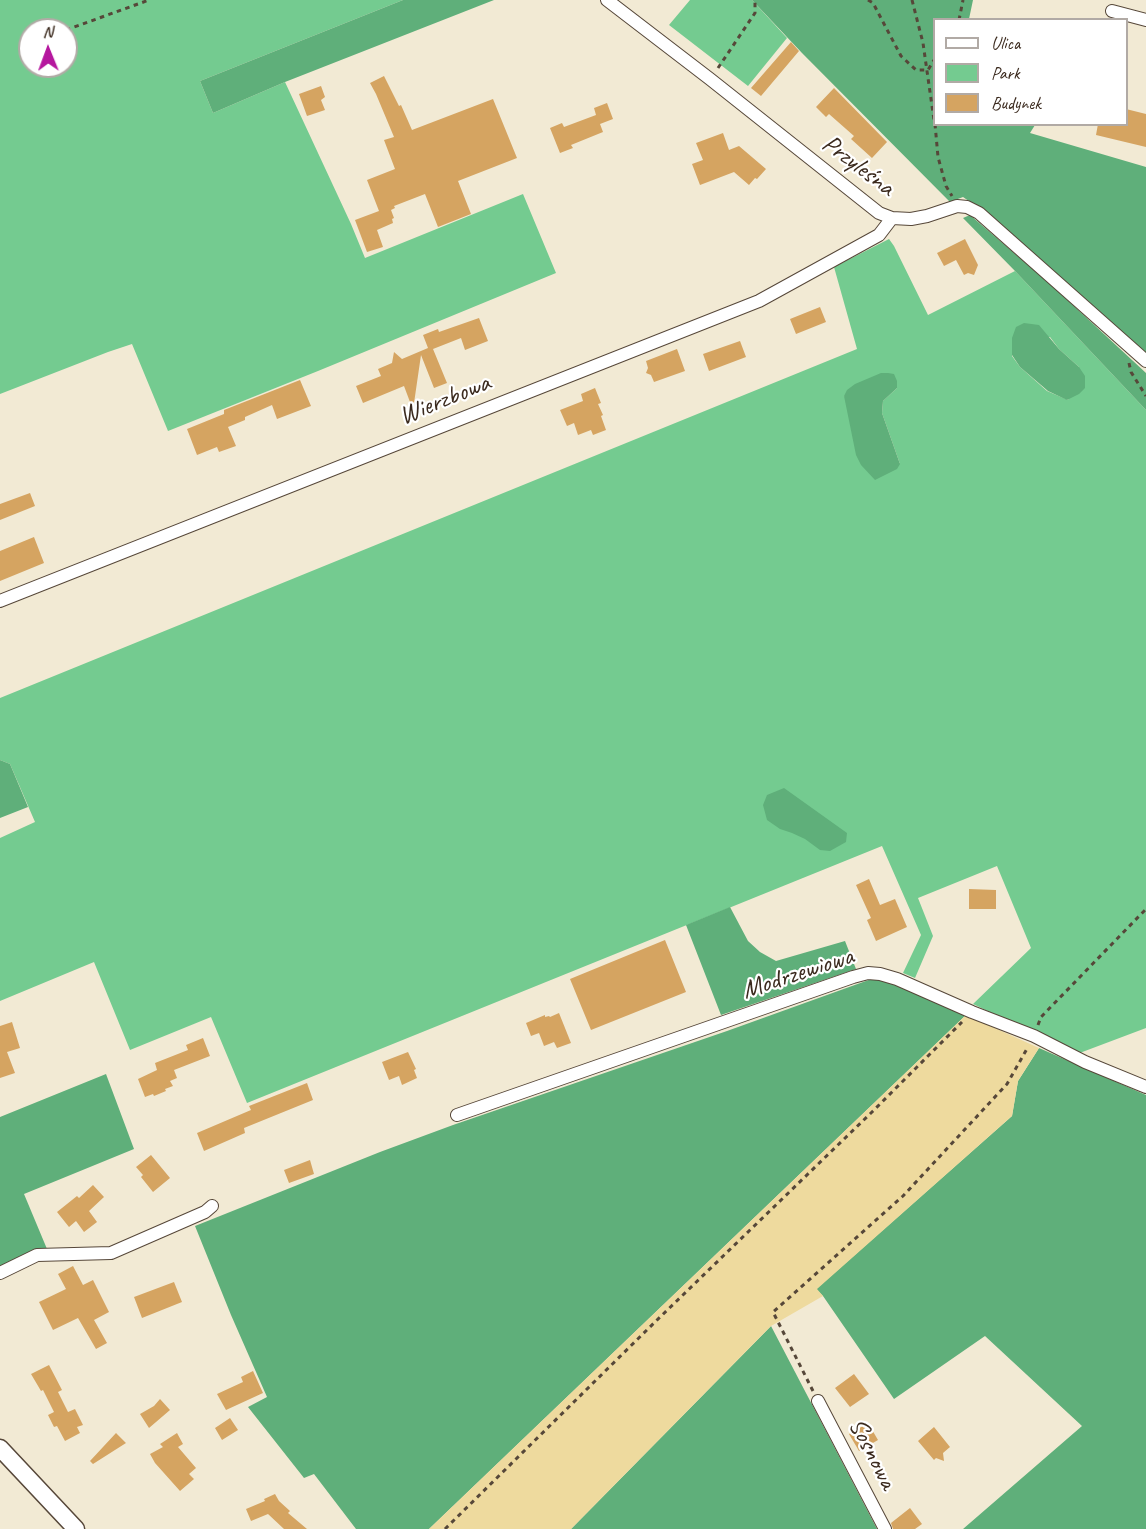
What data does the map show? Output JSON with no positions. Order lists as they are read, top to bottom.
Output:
{
  "streets": {
    "street": [
      "Przyleśna",
      "Wierzbowa",
      "Modrzewiowa",
      "Sosnowa"
    ]
  },
  "crossings": [
    ["Przyleśna", "Wierzbowa"]
  ],
  "legend": ["Ulica", "Park", "Budynek"],
  "north": "top"
}
